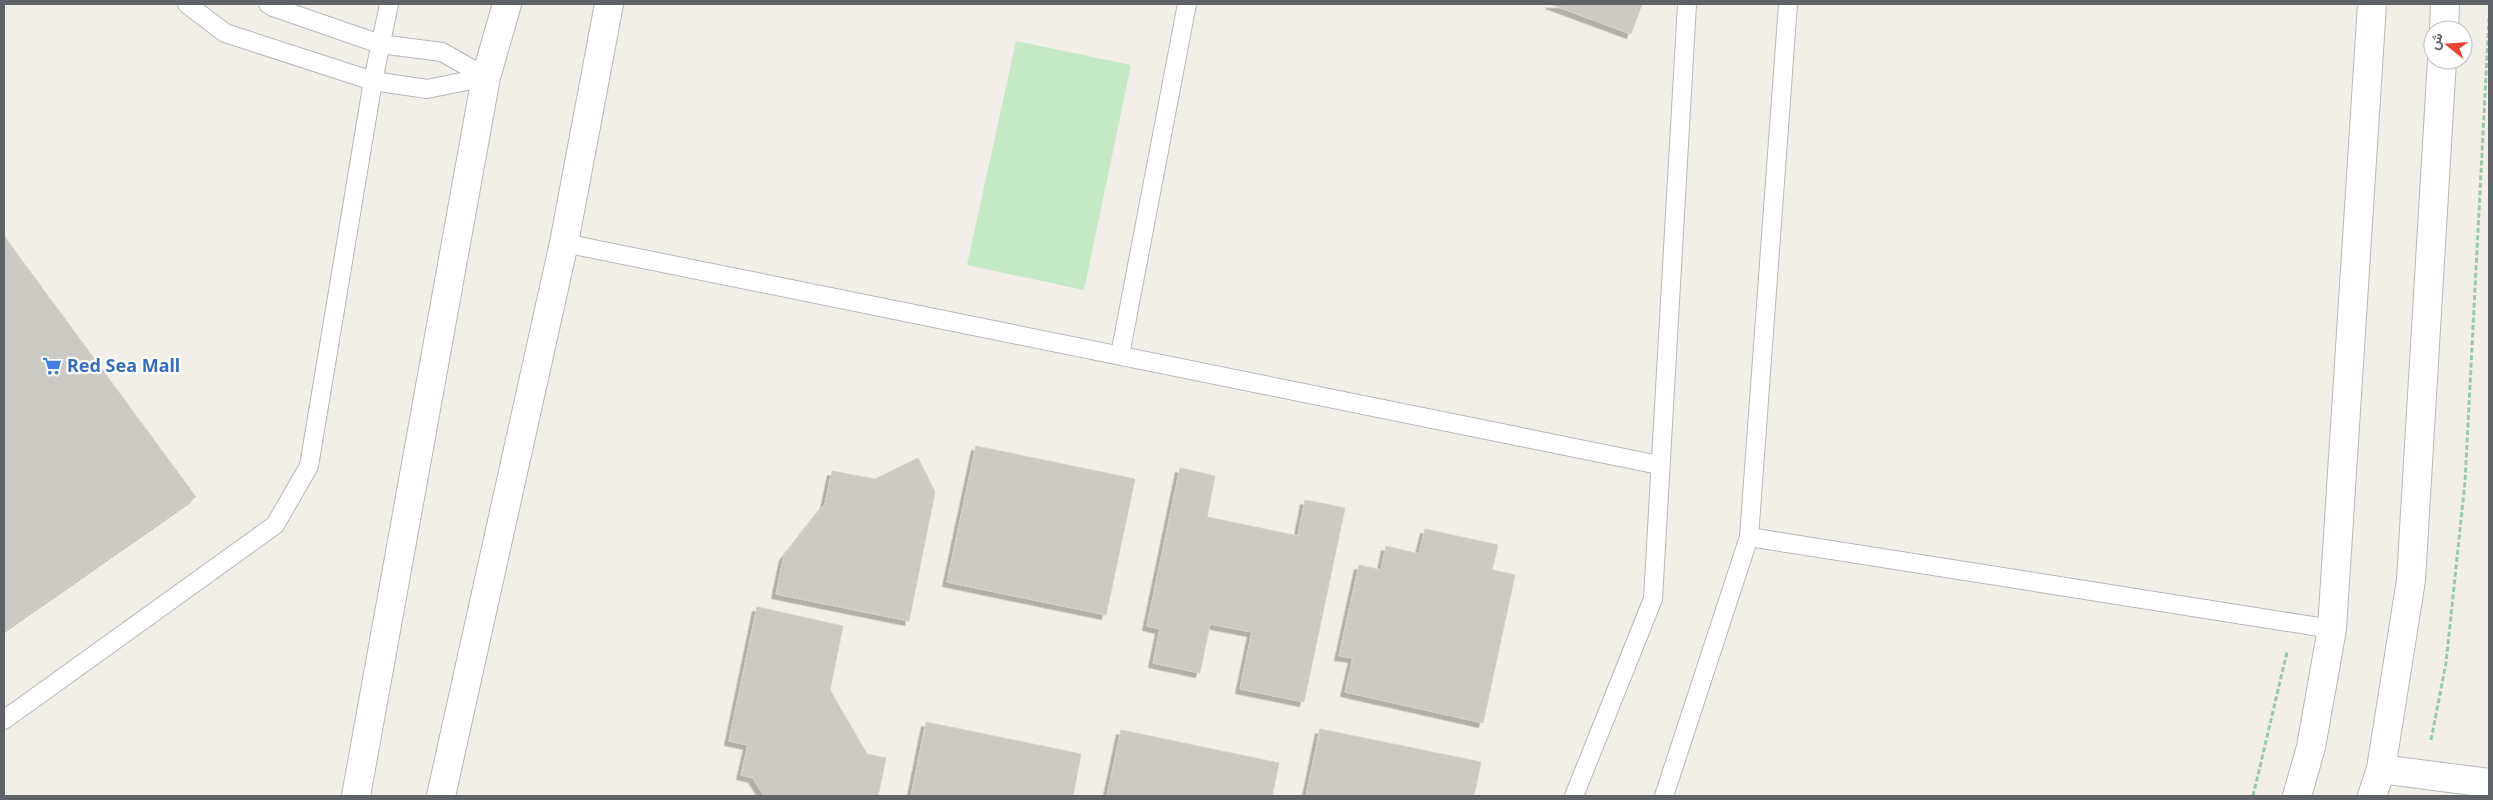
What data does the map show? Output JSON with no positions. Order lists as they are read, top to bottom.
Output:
{
  "places": {
    "supermarket": ["Red Sea Mall"]
  },
  "north": "left"
}
